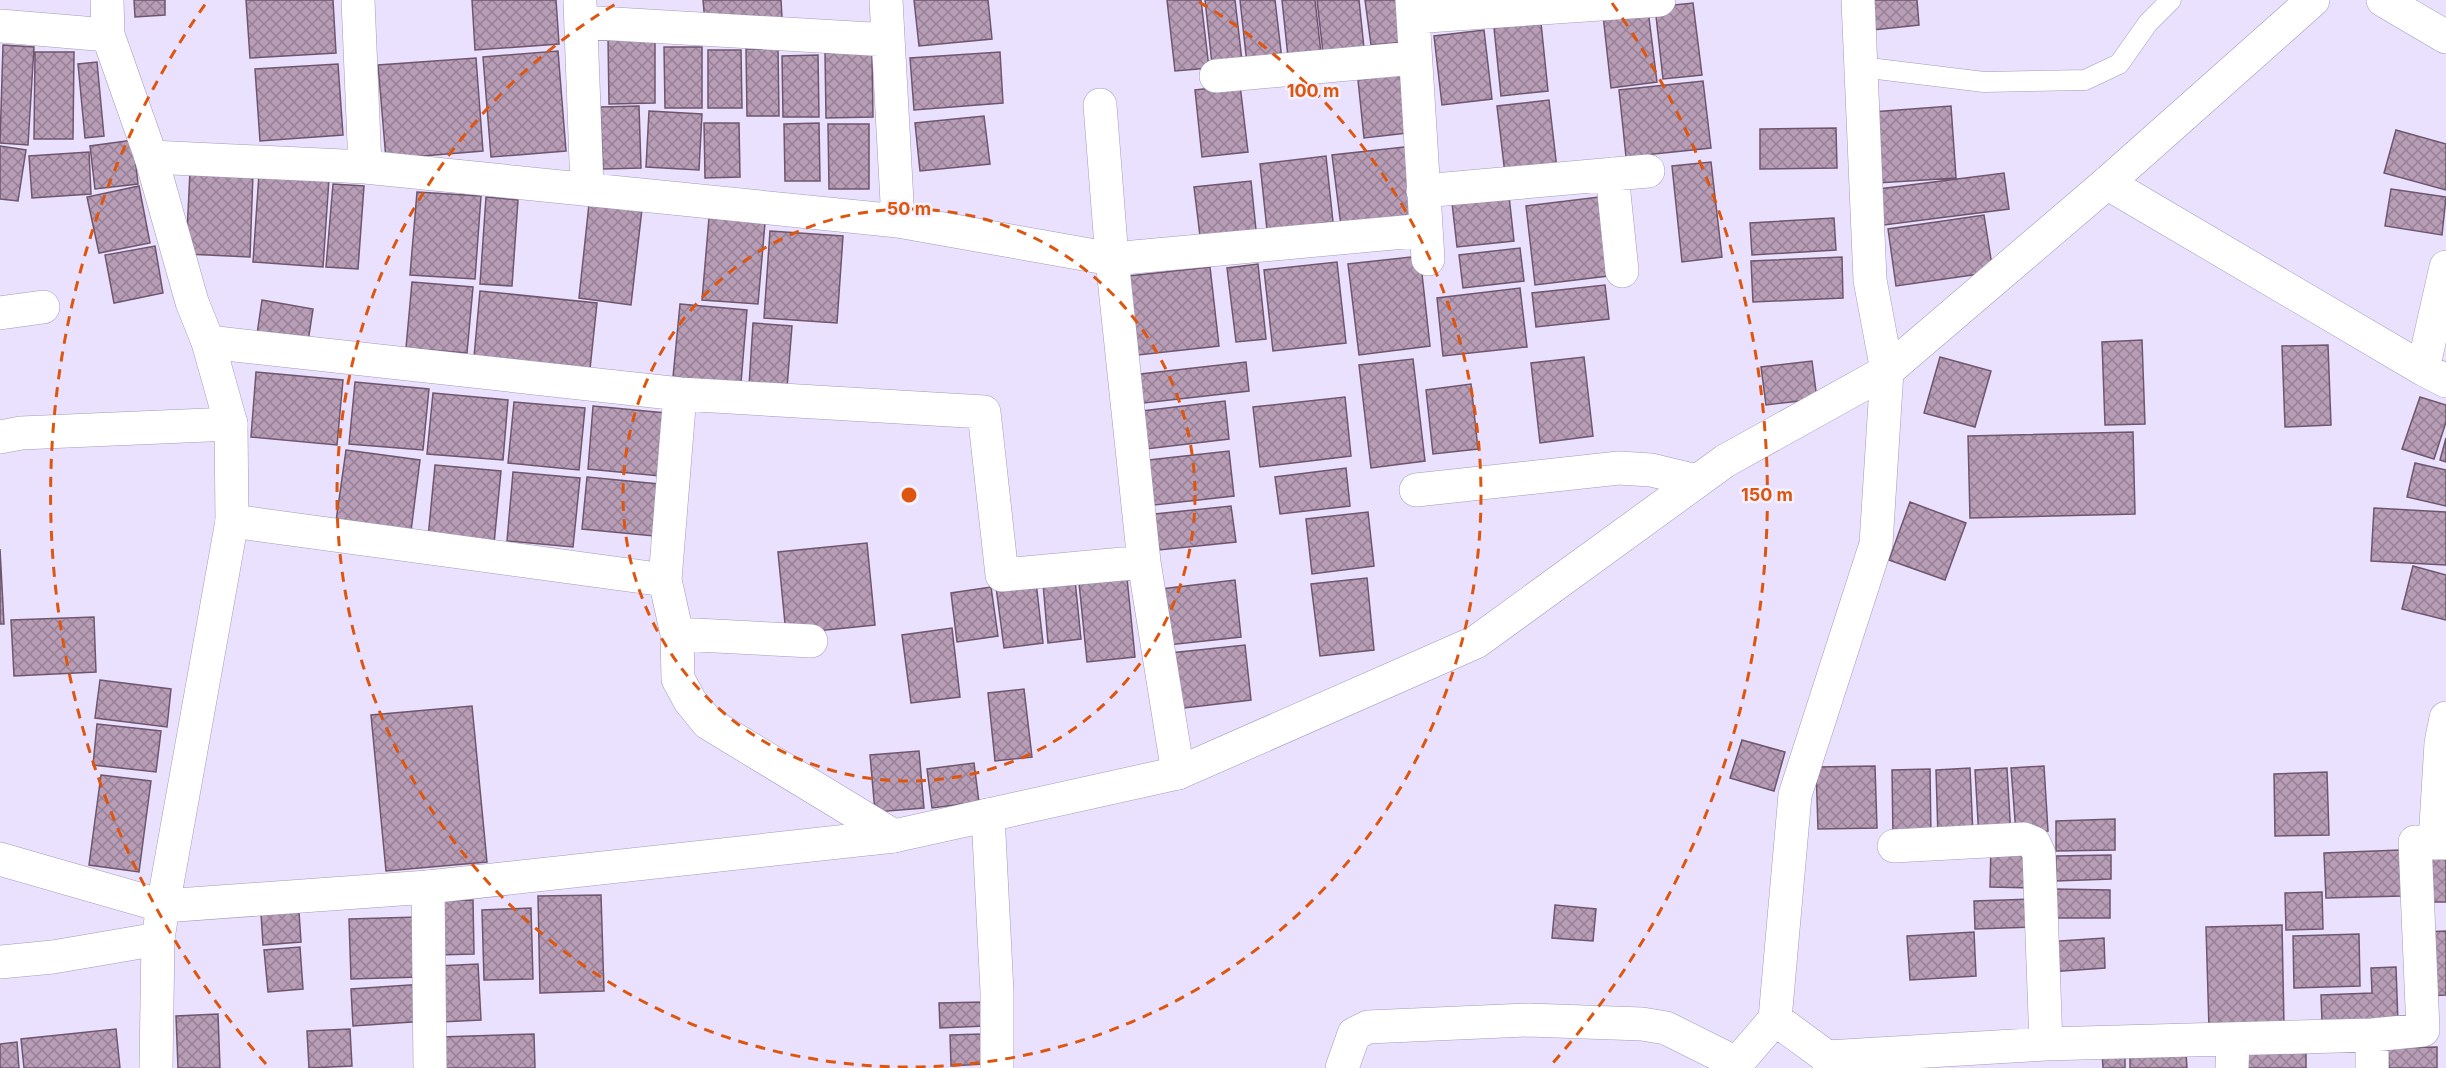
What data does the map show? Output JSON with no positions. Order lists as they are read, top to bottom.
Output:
{
  "rings": ["100 m", "50 m", "150 m"]
}
